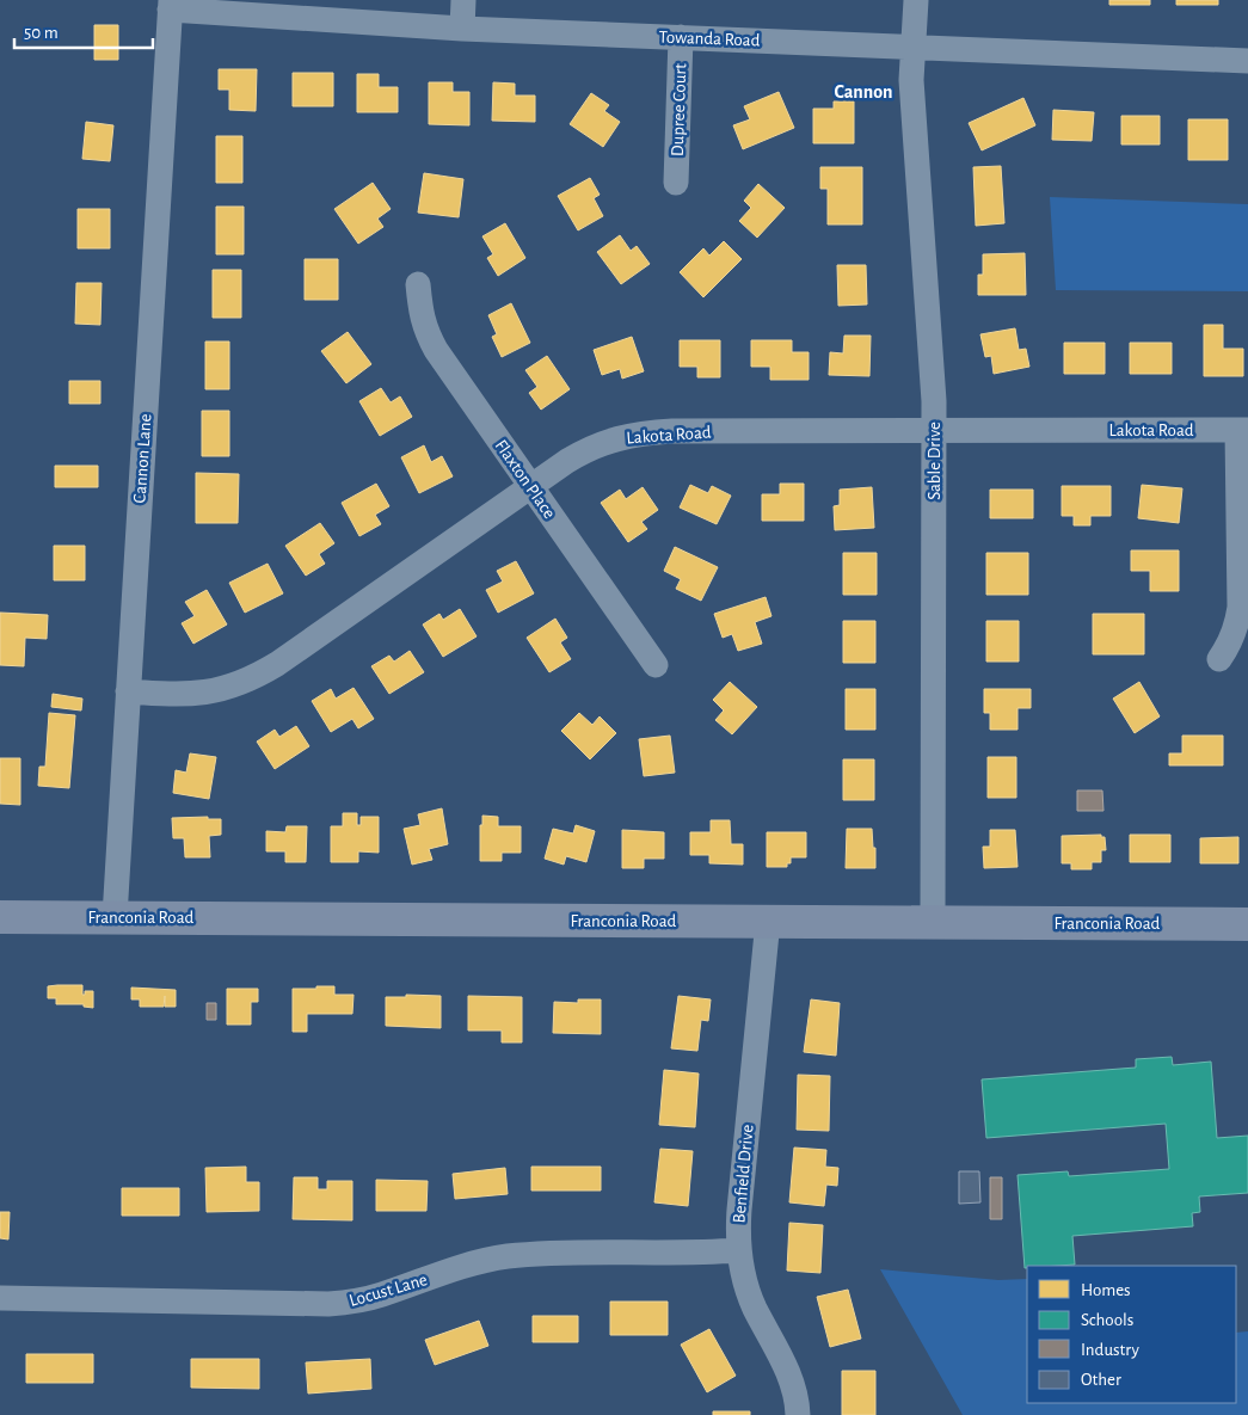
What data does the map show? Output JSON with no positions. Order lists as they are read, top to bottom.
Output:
{
  "streets": {
    "main road": ["Franconia Road"],
    "street": [
      "Towanda Road",
      "Dupree Court",
      "Lakota Road",
      "Cannon Lane",
      "Sable Drive",
      "Flaxton Place",
      "Benfield Drive",
      "Locust Lane"
    ]
  },
  "crossings": [
    ["Towanda Road", "Dupree Court"],
    ["Towanda Road", "Cannon Lane"],
    ["Towanda Road", "Sable Drive"],
    ["Lakota Road", "Cannon Lane"],
    ["Lakota Road", "Sable Drive"],
    ["Lakota Road", "Flaxton Place"],
    ["Cannon Lane", "Franconia Road"],
    ["Sable Drive", "Franconia Road"],
    ["Franconia Road", "Benfield Drive"],
    ["Benfield Drive", "Locust Lane"]
  ],
  "districts": ["Cannon"],
  "legend": [
    "Homes",
    "Schools",
    "Industry",
    "Other"
  ],
  "scale_bar": "50 m"
}
